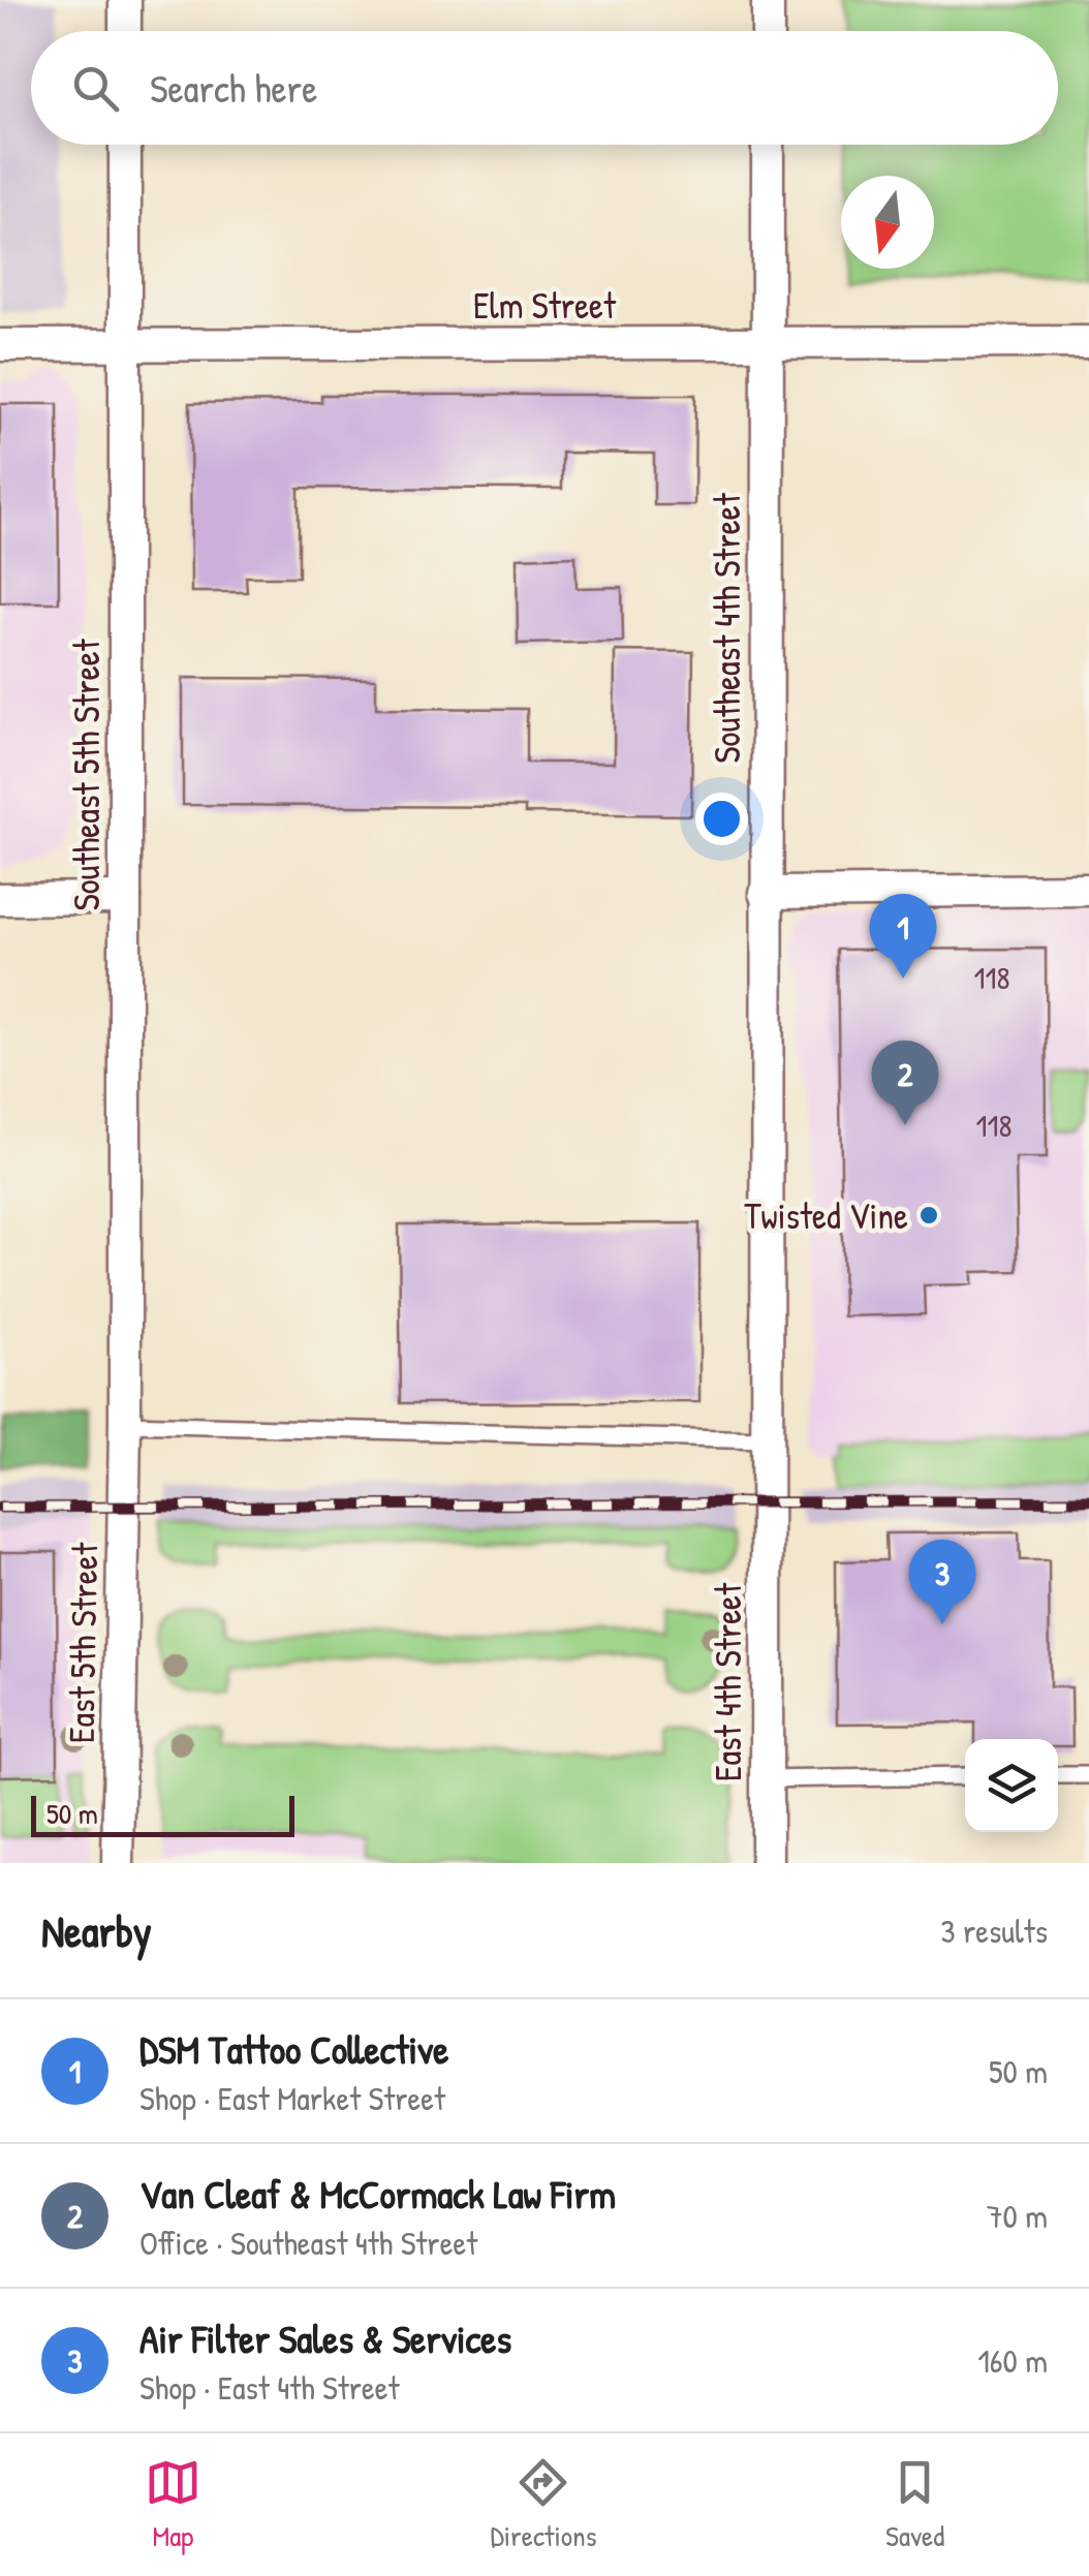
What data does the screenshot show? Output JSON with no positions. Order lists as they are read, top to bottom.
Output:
{
  "streets": {
    "street": [
      "Elm Street",
      "Southeast 4th Street",
      "Southeast 5th Street",
      "East 5th Street",
      "East 4th Street"
    ]
  },
  "crossings": [
    ["Elm Street", "Southeast 4th Street"],
    ["Elm Street", "Southeast 5th Street"],
    ["Southeast 4th Street", "East 4th Street"],
    ["Southeast 5th Street", "East 5th Street"]
  ],
  "places": ["Twisted Vine"],
  "house_numbers": ["118", "118"],
  "scale_bar": "50 m",
  "north": "bottom",
  "page": {
    "search": "Search here",
    "pins": ["1", "2", "3"],
    "scale": "50 m",
    "heading": ["Nearby", "3 results"],
    "list": [
      {
        "mark": "1",
        "name": "DSM Tattoo Collective",
        "note": "Shop · East Market Street",
        "value": "50 m"
      },
      {
        "mark": "2",
        "name": "Van Cleaf & McCormack Law Firm",
        "note": "Office · Southeast 4th Street",
        "value": "70 m"
      },
      {
        "mark": "3",
        "name": "Air Filter Sales & Services",
        "note": "Shop · East 4th Street",
        "value": "160 m"
      }
    ],
    "nav": ["Map", "Directions", "Saved"]
  }
}
